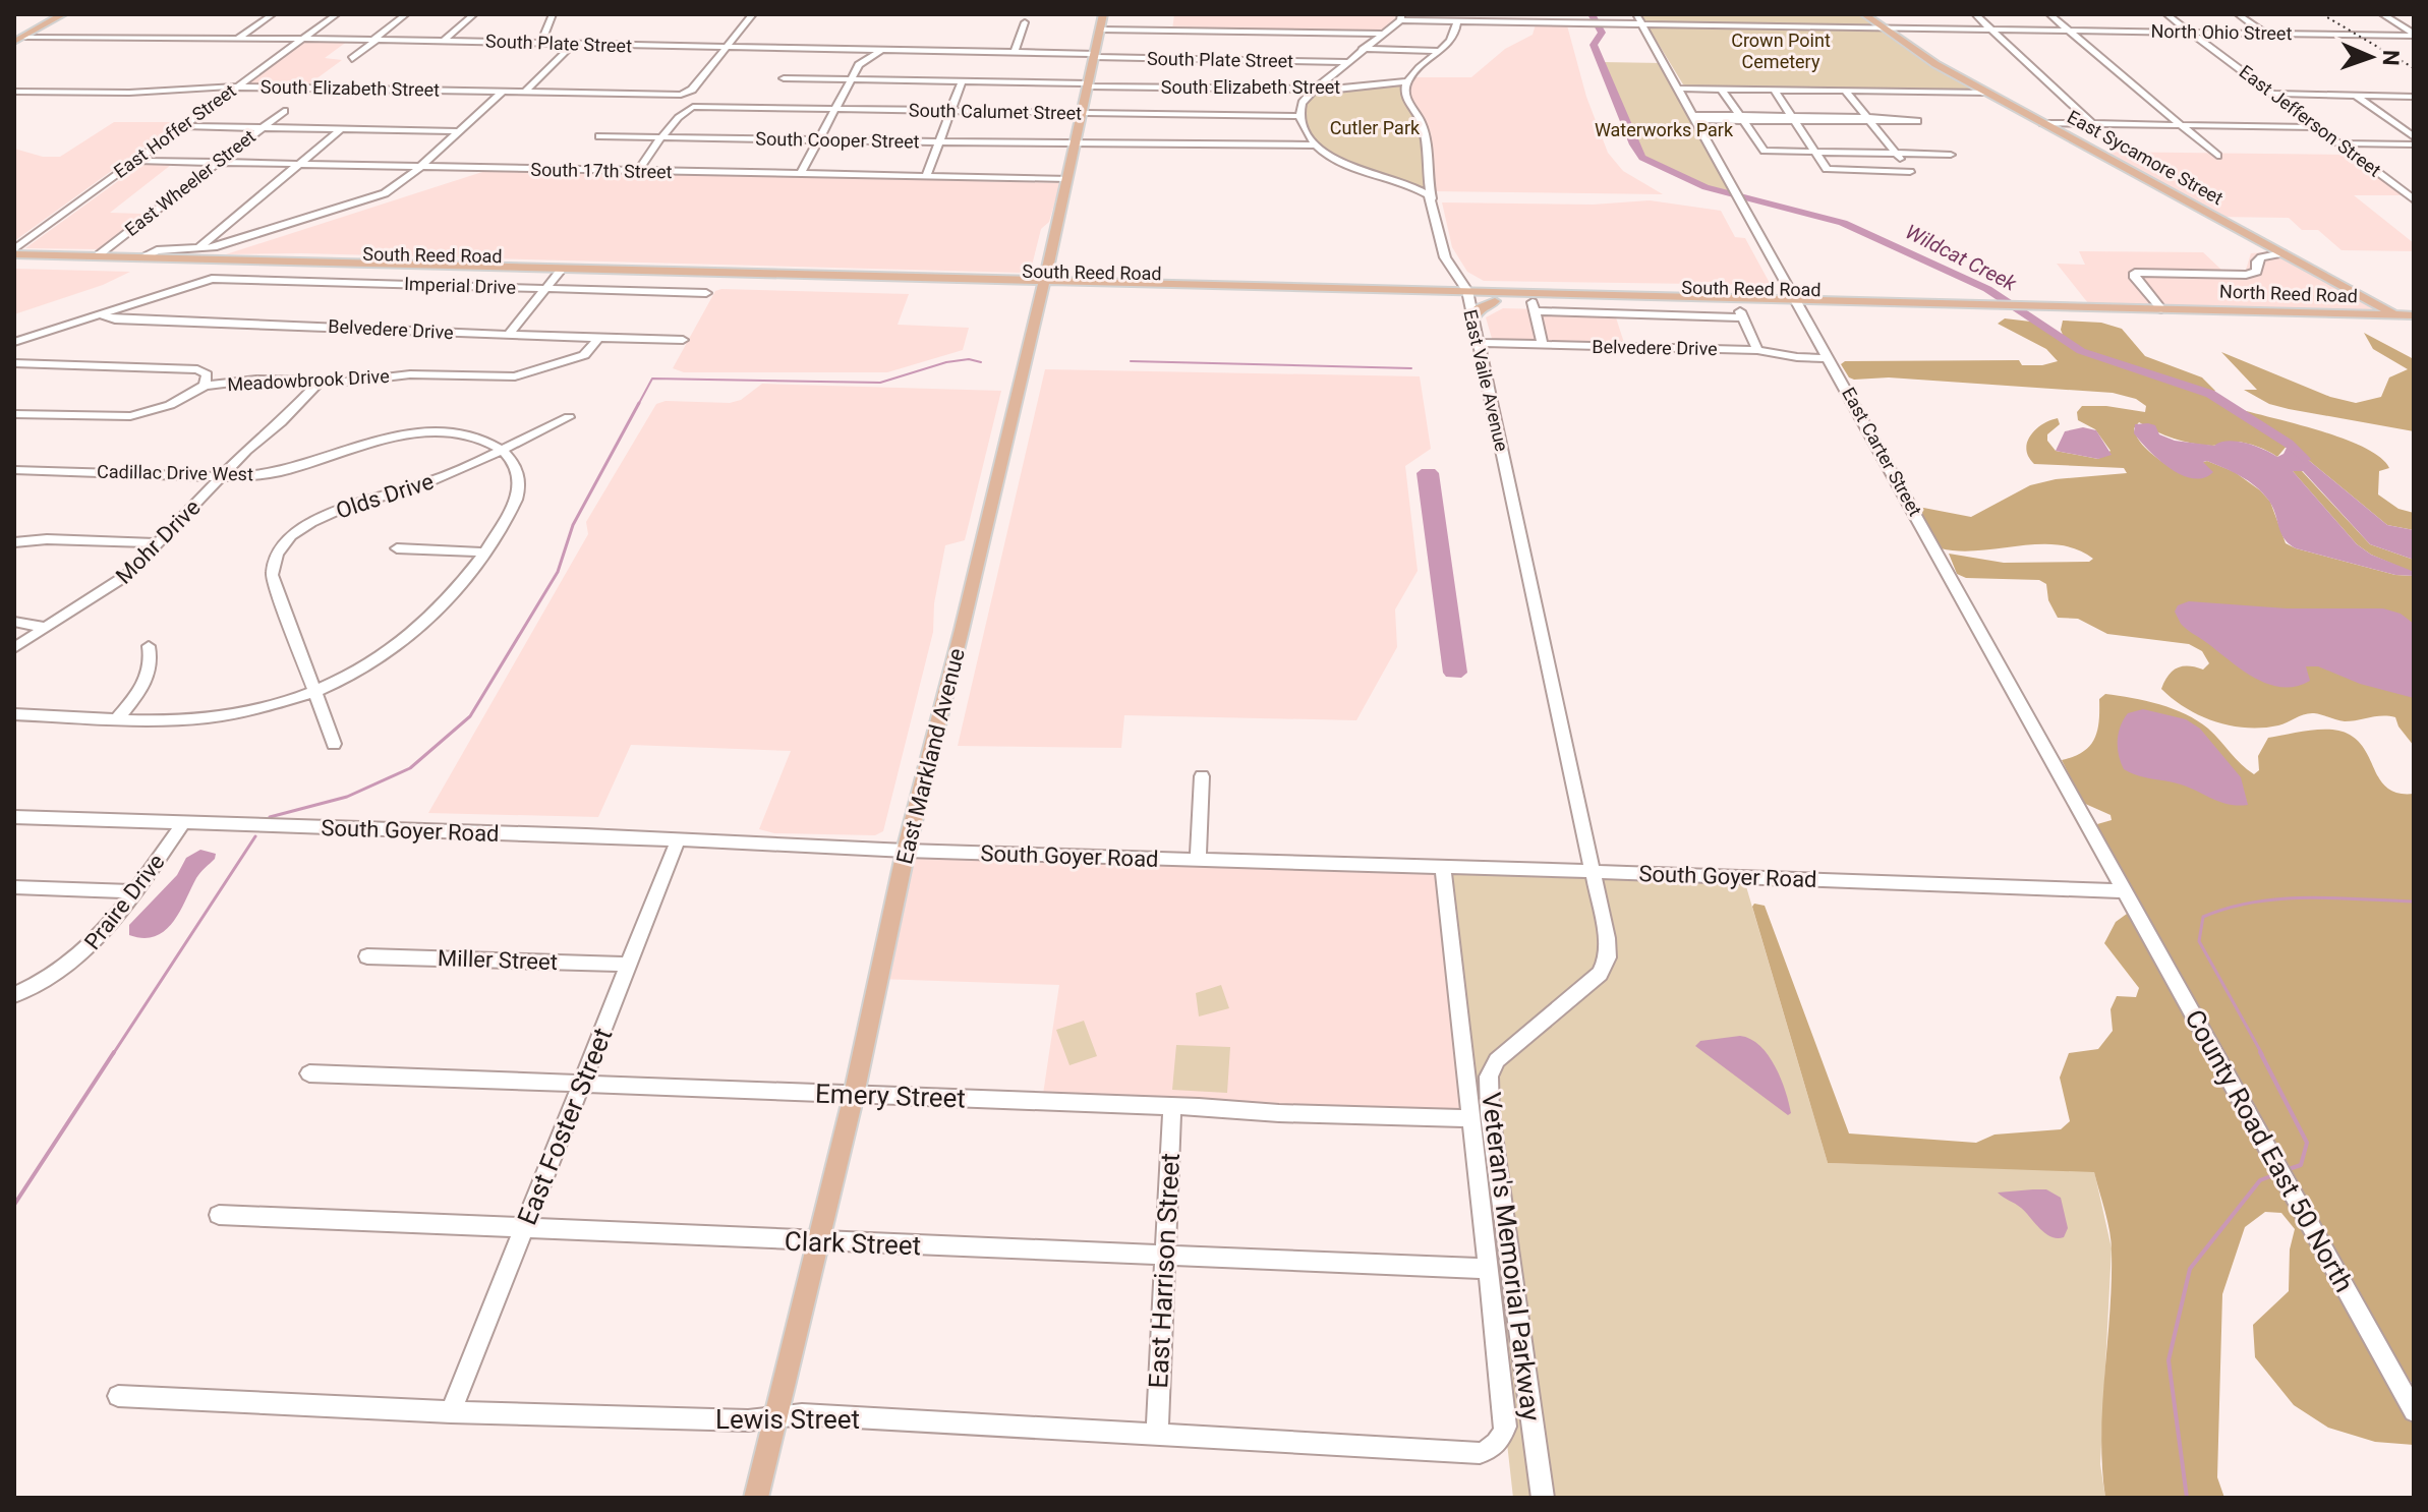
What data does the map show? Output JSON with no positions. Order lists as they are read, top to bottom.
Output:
{
  "streets": {
    "main road": [
      "East Sycamore Street",
      "South Reed Road",
      "North Reed Road",
      "East Markland Avenue"
    ],
    "street": [
      "North Ohio Street",
      "South Plate Street",
      "South Elizabeth Street",
      "South Calumet Street",
      "East Jefferson Street",
      "East Hoffer Street",
      "South Cooper Street",
      "South 17th Street",
      "East Wheeler Street",
      "Imperial Drive",
      "Belvedere Drive",
      "Meadowbrook Drive",
      "East Vaile Avenue",
      "East Carter Street",
      "Cadillac Drive West",
      "Olds Drive",
      "Mohr Drive",
      "South Goyer Road",
      "Praire Drive",
      "Miller Street",
      "Emery Street",
      "East Foster Street",
      "County Road East 50 North",
      "Clark Street",
      "Veteran's Memorial Parkway",
      "East Harrison Street",
      "Lewis Street"
    ]
  },
  "crossings": [
    ["North Ohio Street", "East Jefferson Street"],
    ["North Ohio Street", "East Sycamore Street"],
    ["North Ohio Street", "East Carter Street"],
    ["South Plate Street", "South Elizabeth Street"],
    ["South Plate Street", "East Hoffer Street"],
    ["South Plate Street", "East Markland Avenue"],
    ["South Elizabeth Street", "East Hoffer Street"],
    ["South Elizabeth Street", "East Vaile Avenue"],
    ["South Elizabeth Street", "East Markland Avenue"],
    ["South Calumet Street", "South Cooper Street"],
    ["South Calumet Street", "East Markland Avenue"],
    ["East Hoffer Street", "South 17th Street"],
    ["East Hoffer Street", "South Reed Road"],
    ["South Cooper Street", "East Markland Avenue"],
    ["East Sycamore Street", "North Reed Road"],
    ["South 17th Street", "East Wheeler Street"],
    ["South 17th Street", "East Markland Avenue"],
    ["East Wheeler Street", "South Reed Road"],
    ["South Reed Road", "North Reed Road"],
    ["South Reed Road", "East Vaile Avenue"],
    ["South Reed Road", "East Carter Street"],
    ["South Reed Road", "East Markland Avenue"],
    ["Imperial Drive", "Belvedere Drive"],
    ["Belvedere Drive", "Meadowbrook Drive"],
    ["Belvedere Drive", "East Vaile Avenue"],
    ["Belvedere Drive", "East Carter Street"],
    ["Meadowbrook Drive", "Mohr Drive"],
    ["East Vaile Avenue", "South Goyer Road"],
    ["East Vaile Avenue", "Veteran's Memorial Parkway"],
    ["East Carter Street", "South Goyer Road"],
    ["East Carter Street", "County Road East 50 North"],
    ["Cadillac Drive West", "Olds Drive"],
    ["Cadillac Drive West", "Mohr Drive"],
    ["East Markland Avenue", "South Goyer Road"],
    ["East Markland Avenue", "Emery Street"],
    ["East Markland Avenue", "Clark Street"],
    ["East Markland Avenue", "Lewis Street"],
    ["South Goyer Road", "Praire Drive"],
    ["South Goyer Road", "East Foster Street"],
    ["South Goyer Road", "County Road East 50 North"],
    ["South Goyer Road", "Veteran's Memorial Parkway"],
    ["Miller Street", "East Foster Street"],
    ["Emery Street", "East Foster Street"],
    ["Emery Street", "East Harrison Street"],
    ["East Foster Street", "Clark Street"],
    ["East Foster Street", "Lewis Street"],
    ["Clark Street", "East Harrison Street"],
    ["Clark Street", "Lewis Street"],
    ["East Harrison Street", "Lewis Street"]
  ],
  "water": ["Wildcat Creek"],
  "parks": ["Crown Point Cemetery", "Cutler Park", "Waterworks Park"],
  "north": "right"
}
